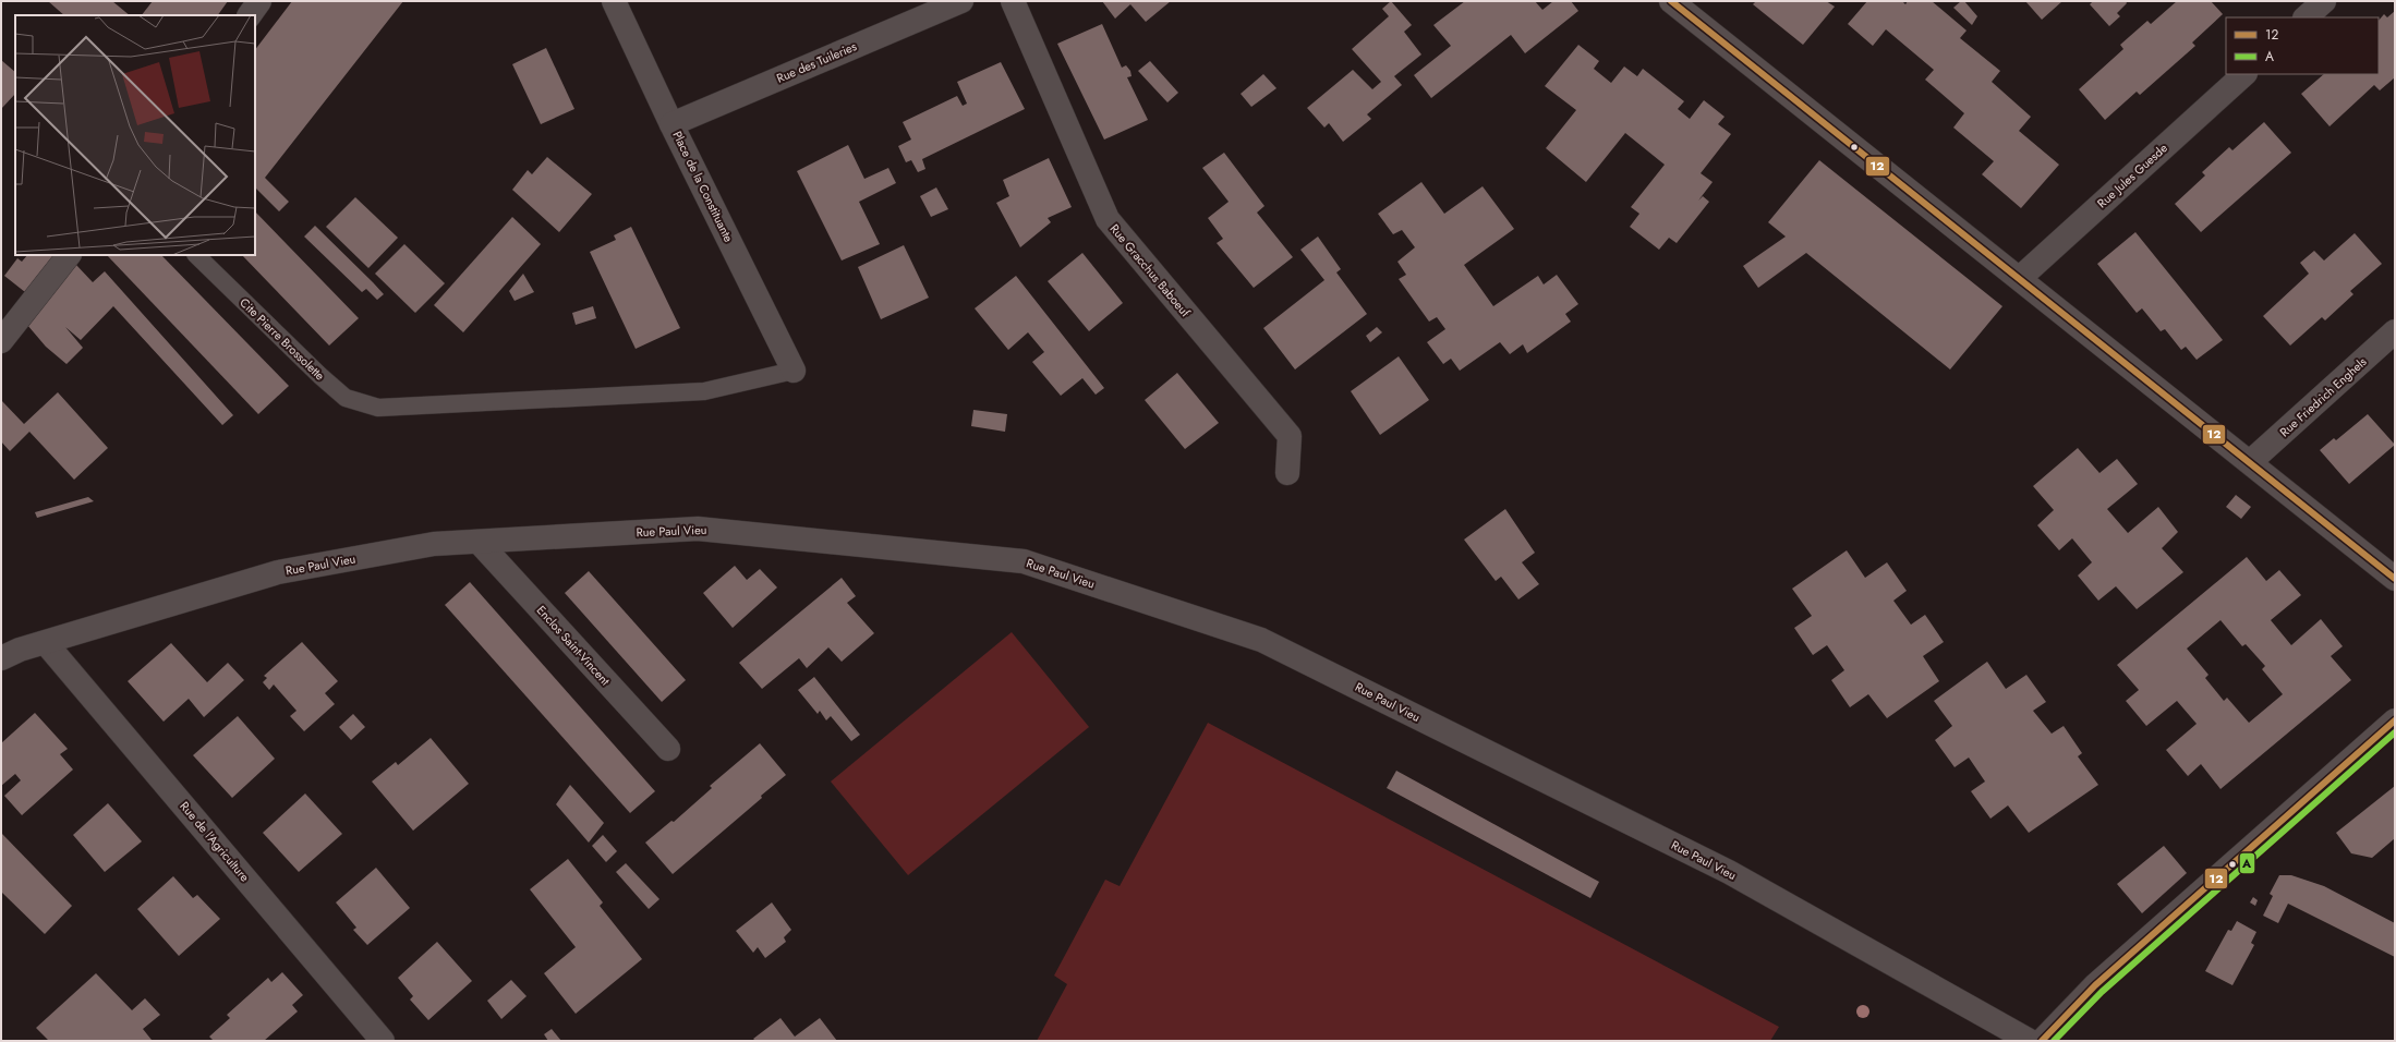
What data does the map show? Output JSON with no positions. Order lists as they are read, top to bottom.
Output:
{
  "streets": {
    "street": [
      "Rue des Tuileries",
      "Rue Jules Guesde",
      "Place de la Constituante",
      "Rue Gracchus Baboeuf",
      "Rue Friedrich Enghels",
      "Rue Paul Vieu",
      "Enclos Saint-Vincent",
      "Rue de l'Agriculture"
    ],
    "lane": ["Cite Pierre Brossolette"]
  },
  "crossings": [
    ["Rue des Tuileries", "Place de la Constituante"],
    ["Place de la Constituante", "Cite Pierre Brossolette"],
    ["Rue Paul Vieu", "Enclos Saint-Vincent"],
    ["Rue Paul Vieu", "Rue de l'Agriculture"]
  ],
  "lines": ["transit line 12", "transit line A"],
  "legend": ["12", "A"]
}
